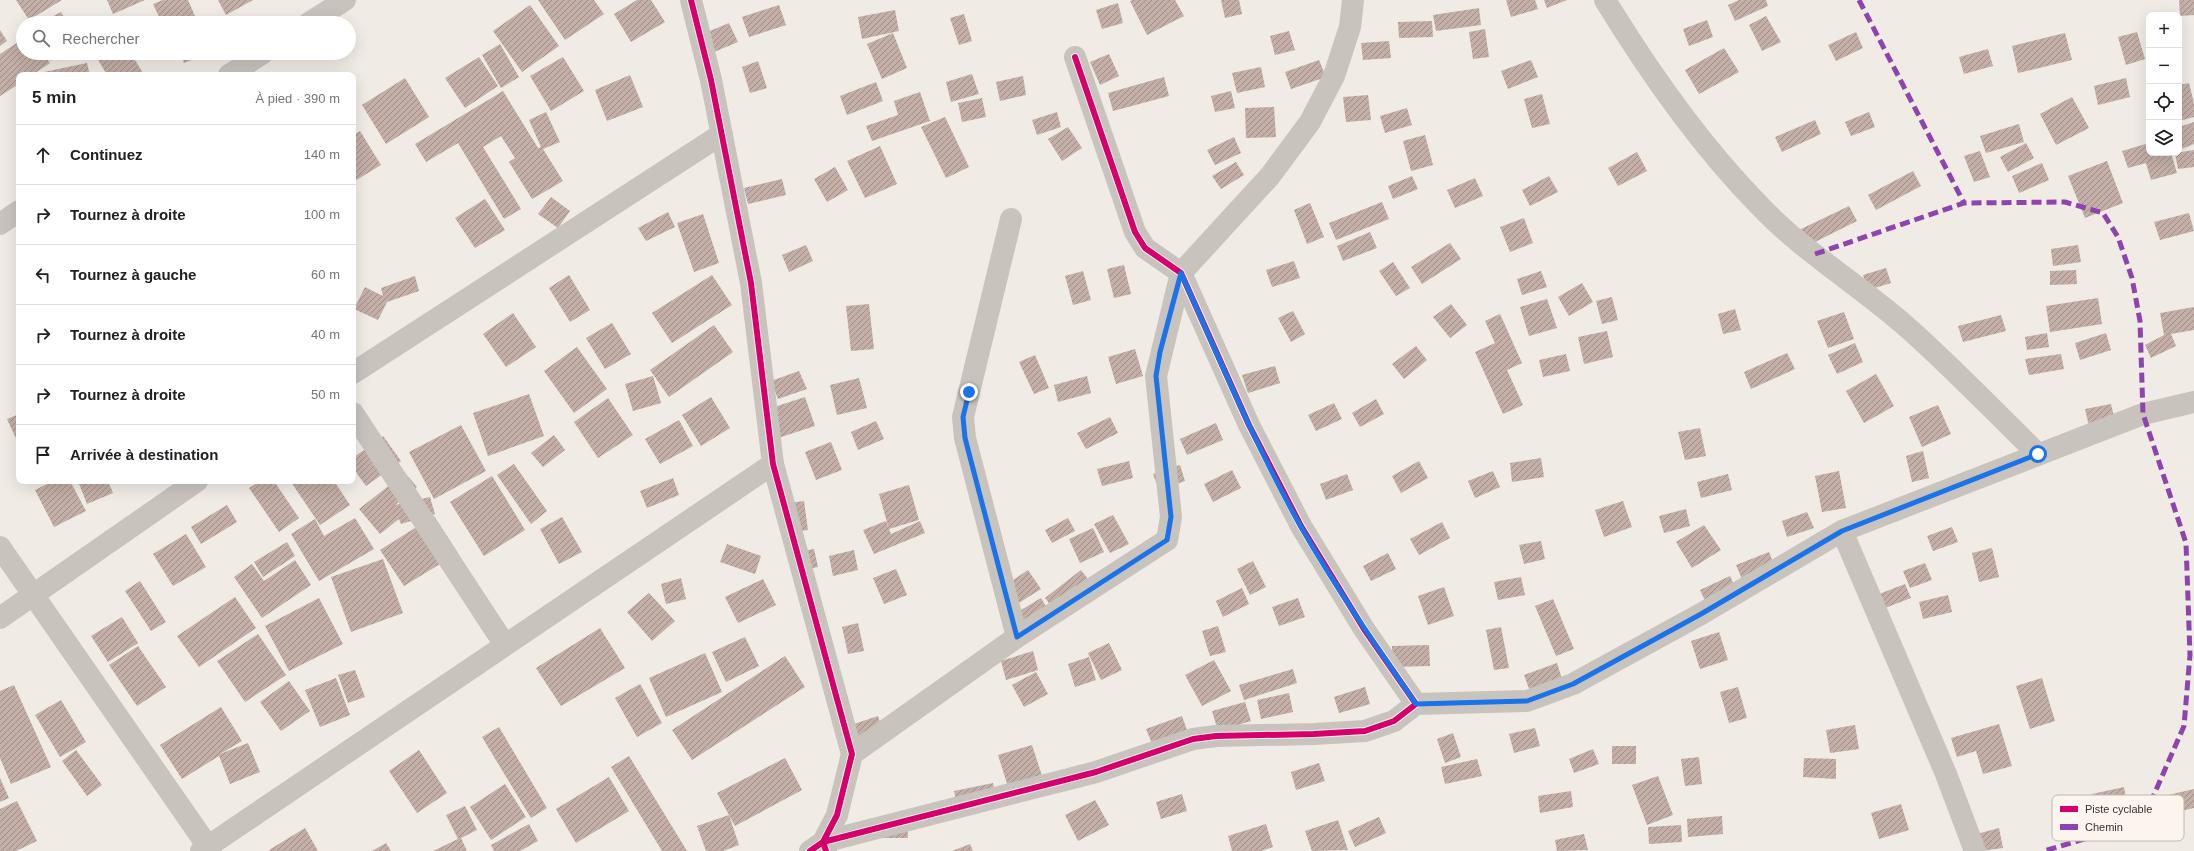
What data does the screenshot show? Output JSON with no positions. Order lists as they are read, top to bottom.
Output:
{
  "legend": ["Piste cyclable", "Chemin"],
  "page": {
    "map_buttons": ["+", "−"],
    "search": "Rechercher",
    "heading": ["5 min", "À pied · 390 m"],
    "list": [
      ["Continuez", "140 m"],
      ["Tournez à droite", "100 m"],
      ["Tournez à gauche", "60 m"],
      ["Tournez à droite", "40 m"],
      ["Tournez à droite", "50 m"],
      "Arrivée à destination"
    ]
  }
}
